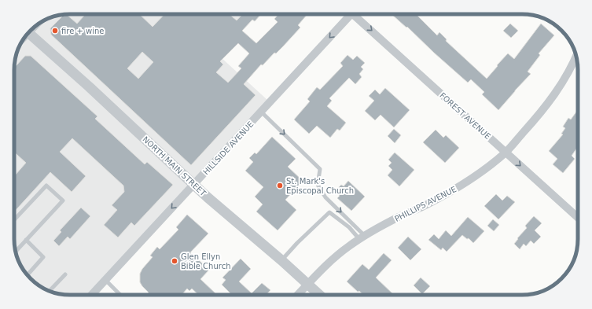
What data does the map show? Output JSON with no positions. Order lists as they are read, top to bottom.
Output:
{
  "streets": {
    "street": [
      "FOREST AVENUE",
      "HILLSIDE AVENUE",
      "NORTH MAIN STREET",
      "PHILLIPS AVENUE"
    ]
  },
  "crossings": [
    ["FOREST AVENUE", "PHILLIPS AVENUE"],
    ["HILLSIDE AVENUE", "NORTH MAIN STREET"],
    ["NORTH MAIN STREET", "PHILLIPS AVENUE"]
  ],
  "one_way": ["FOREST AVENUE", "HILLSIDE AVENUE"],
  "places": ["fire + wine", "St. Mark's Episcopal Church", "Glen Ellyn Bible Church"]
}
